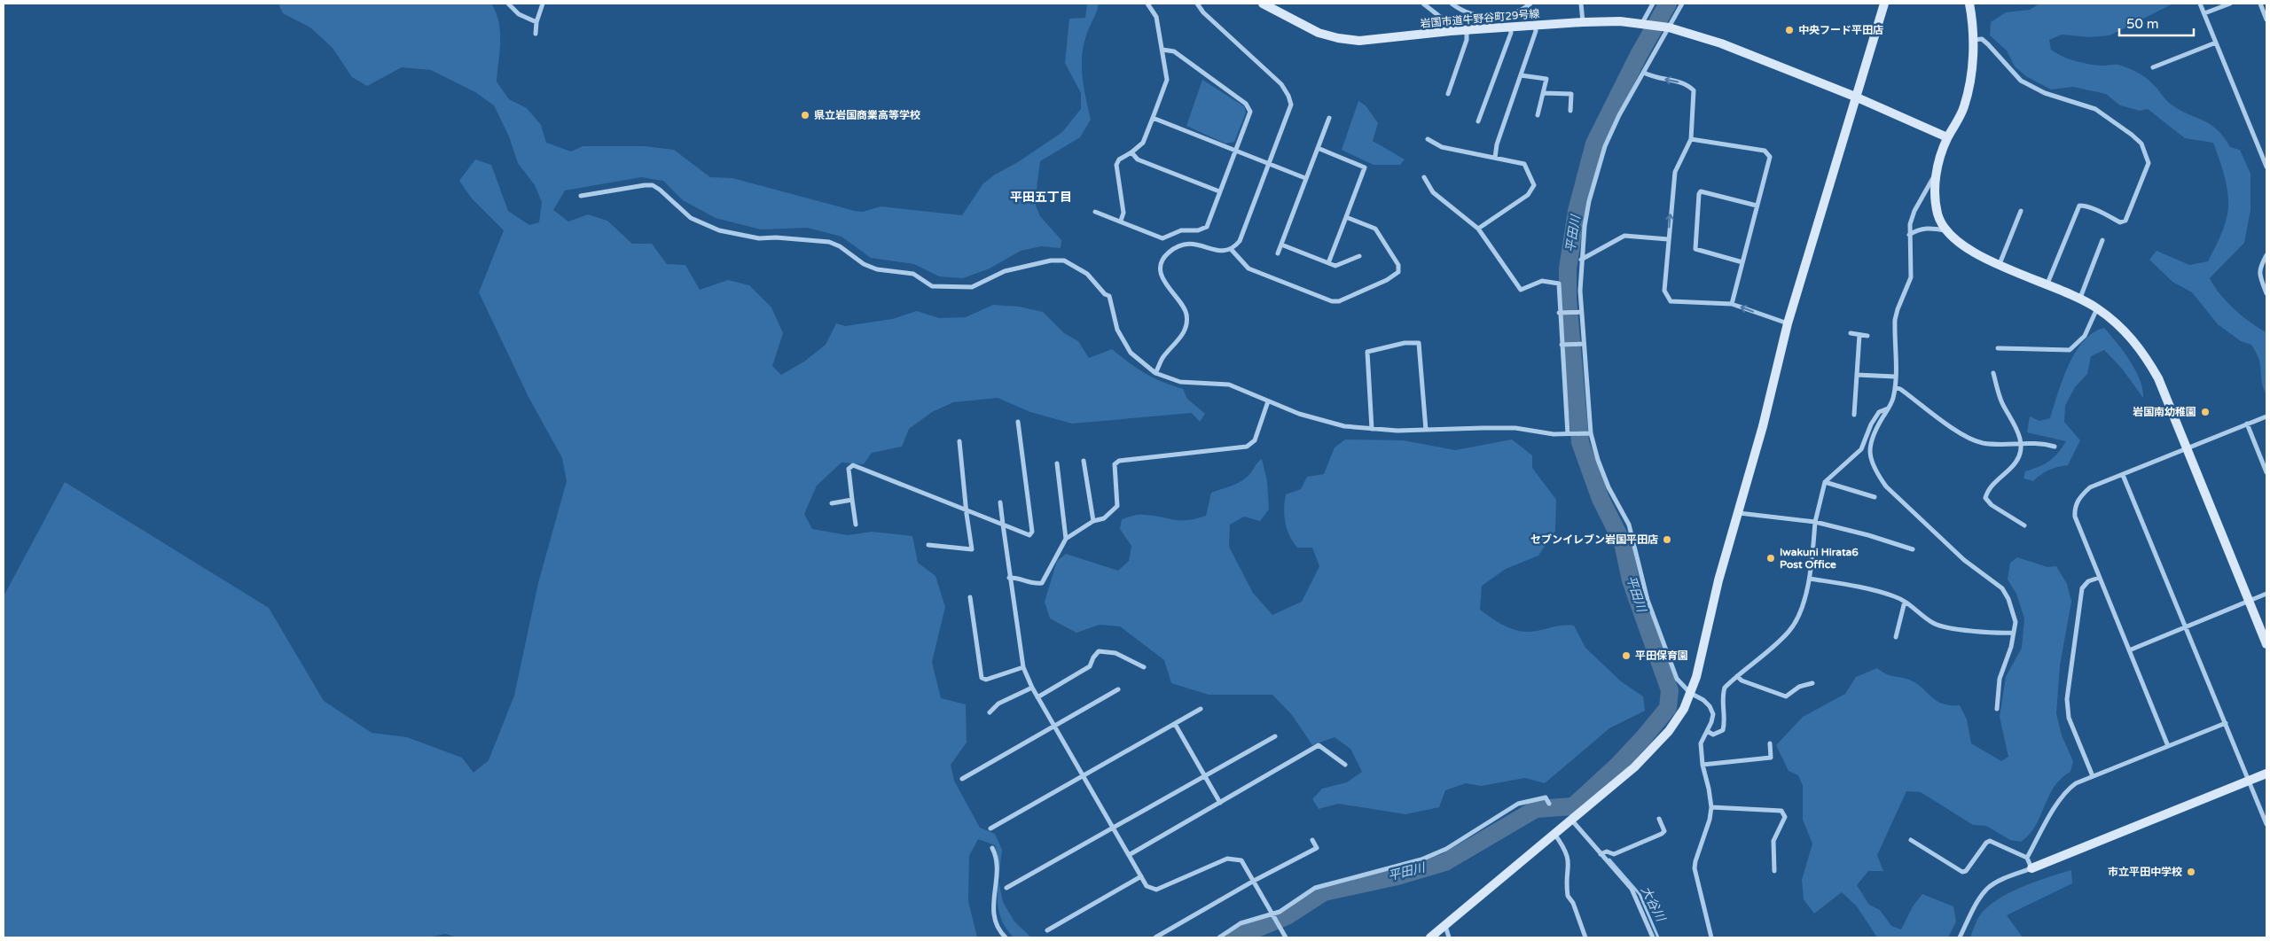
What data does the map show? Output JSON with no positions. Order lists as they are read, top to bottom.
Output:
{
  "streets": {
    "street": ["岩国市道牛野谷町29号線"]
  },
  "districts": ["平田五丁目"],
  "water": ["平田川", "大谷川"],
  "places": [
    "中央フード平田店",
    "県立岩国商業高等学校",
    "岩国南幼稚園",
    "セブンイレブン岩国平田店",
    "Iwakuni Hirata6 Post Office",
    "平田保育園",
    "市立平田中学校"
  ],
  "scale_bar": "50 m"
}
